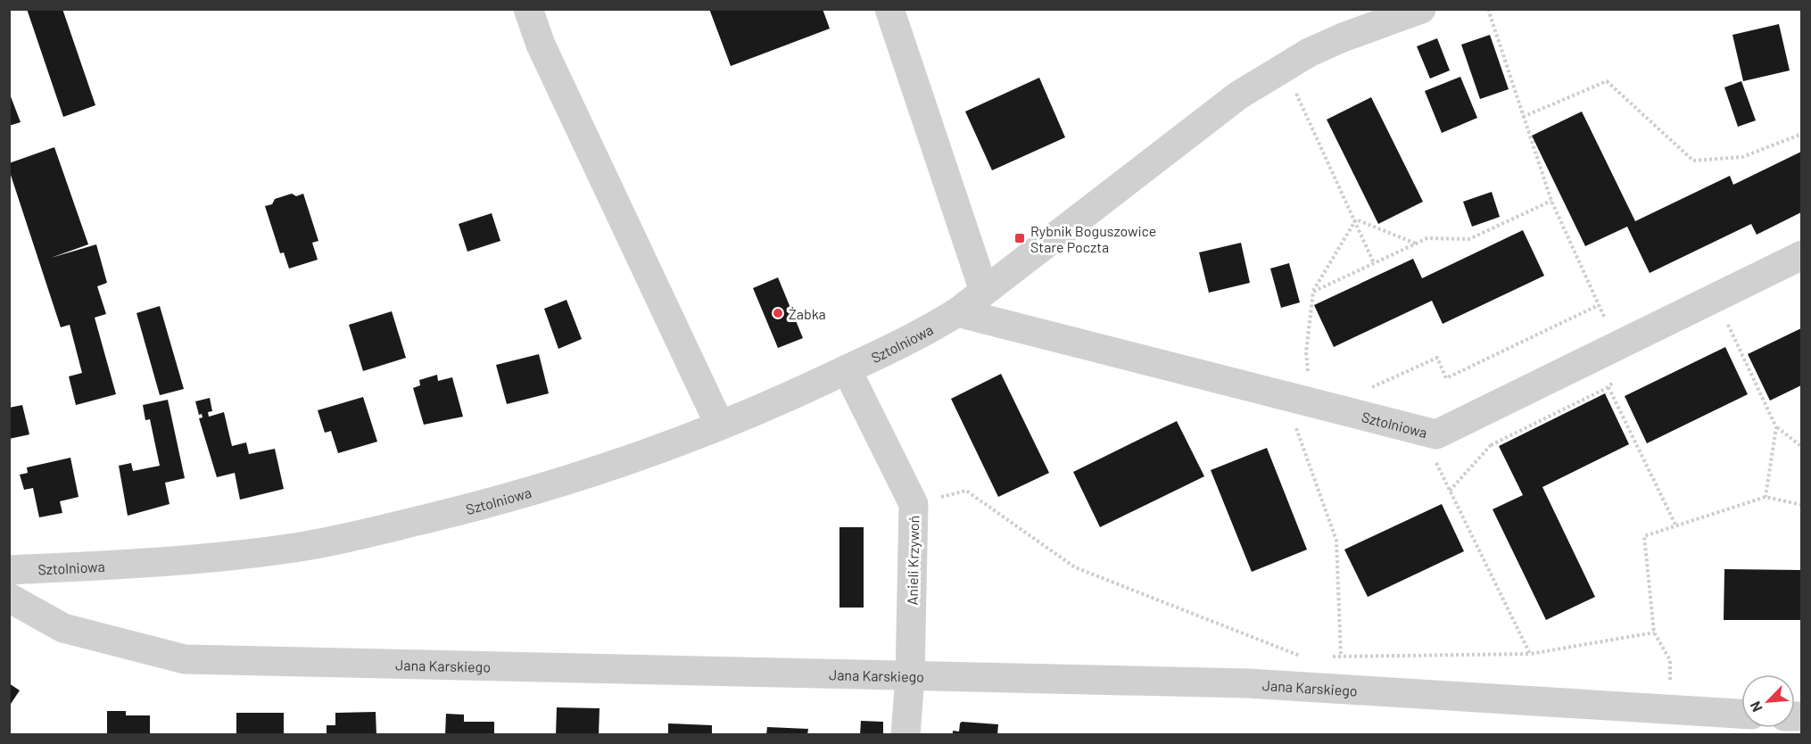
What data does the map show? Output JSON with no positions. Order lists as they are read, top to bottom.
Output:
{
  "streets": {
    "street": ["Sztolniowa", "Anieli Krzywoń", "Jana Karskiego"]
  },
  "crossings": [
    ["Sztolniowa", "Anieli Krzywoń"],
    ["Anieli Krzywoń", "Jana Karskiego"]
  ],
  "places": {
    "transit": ["Rybnik Boguszowice Stare Poczta"],
    "other": ["Żabka"]
  },
  "north": "bottom left"
}
